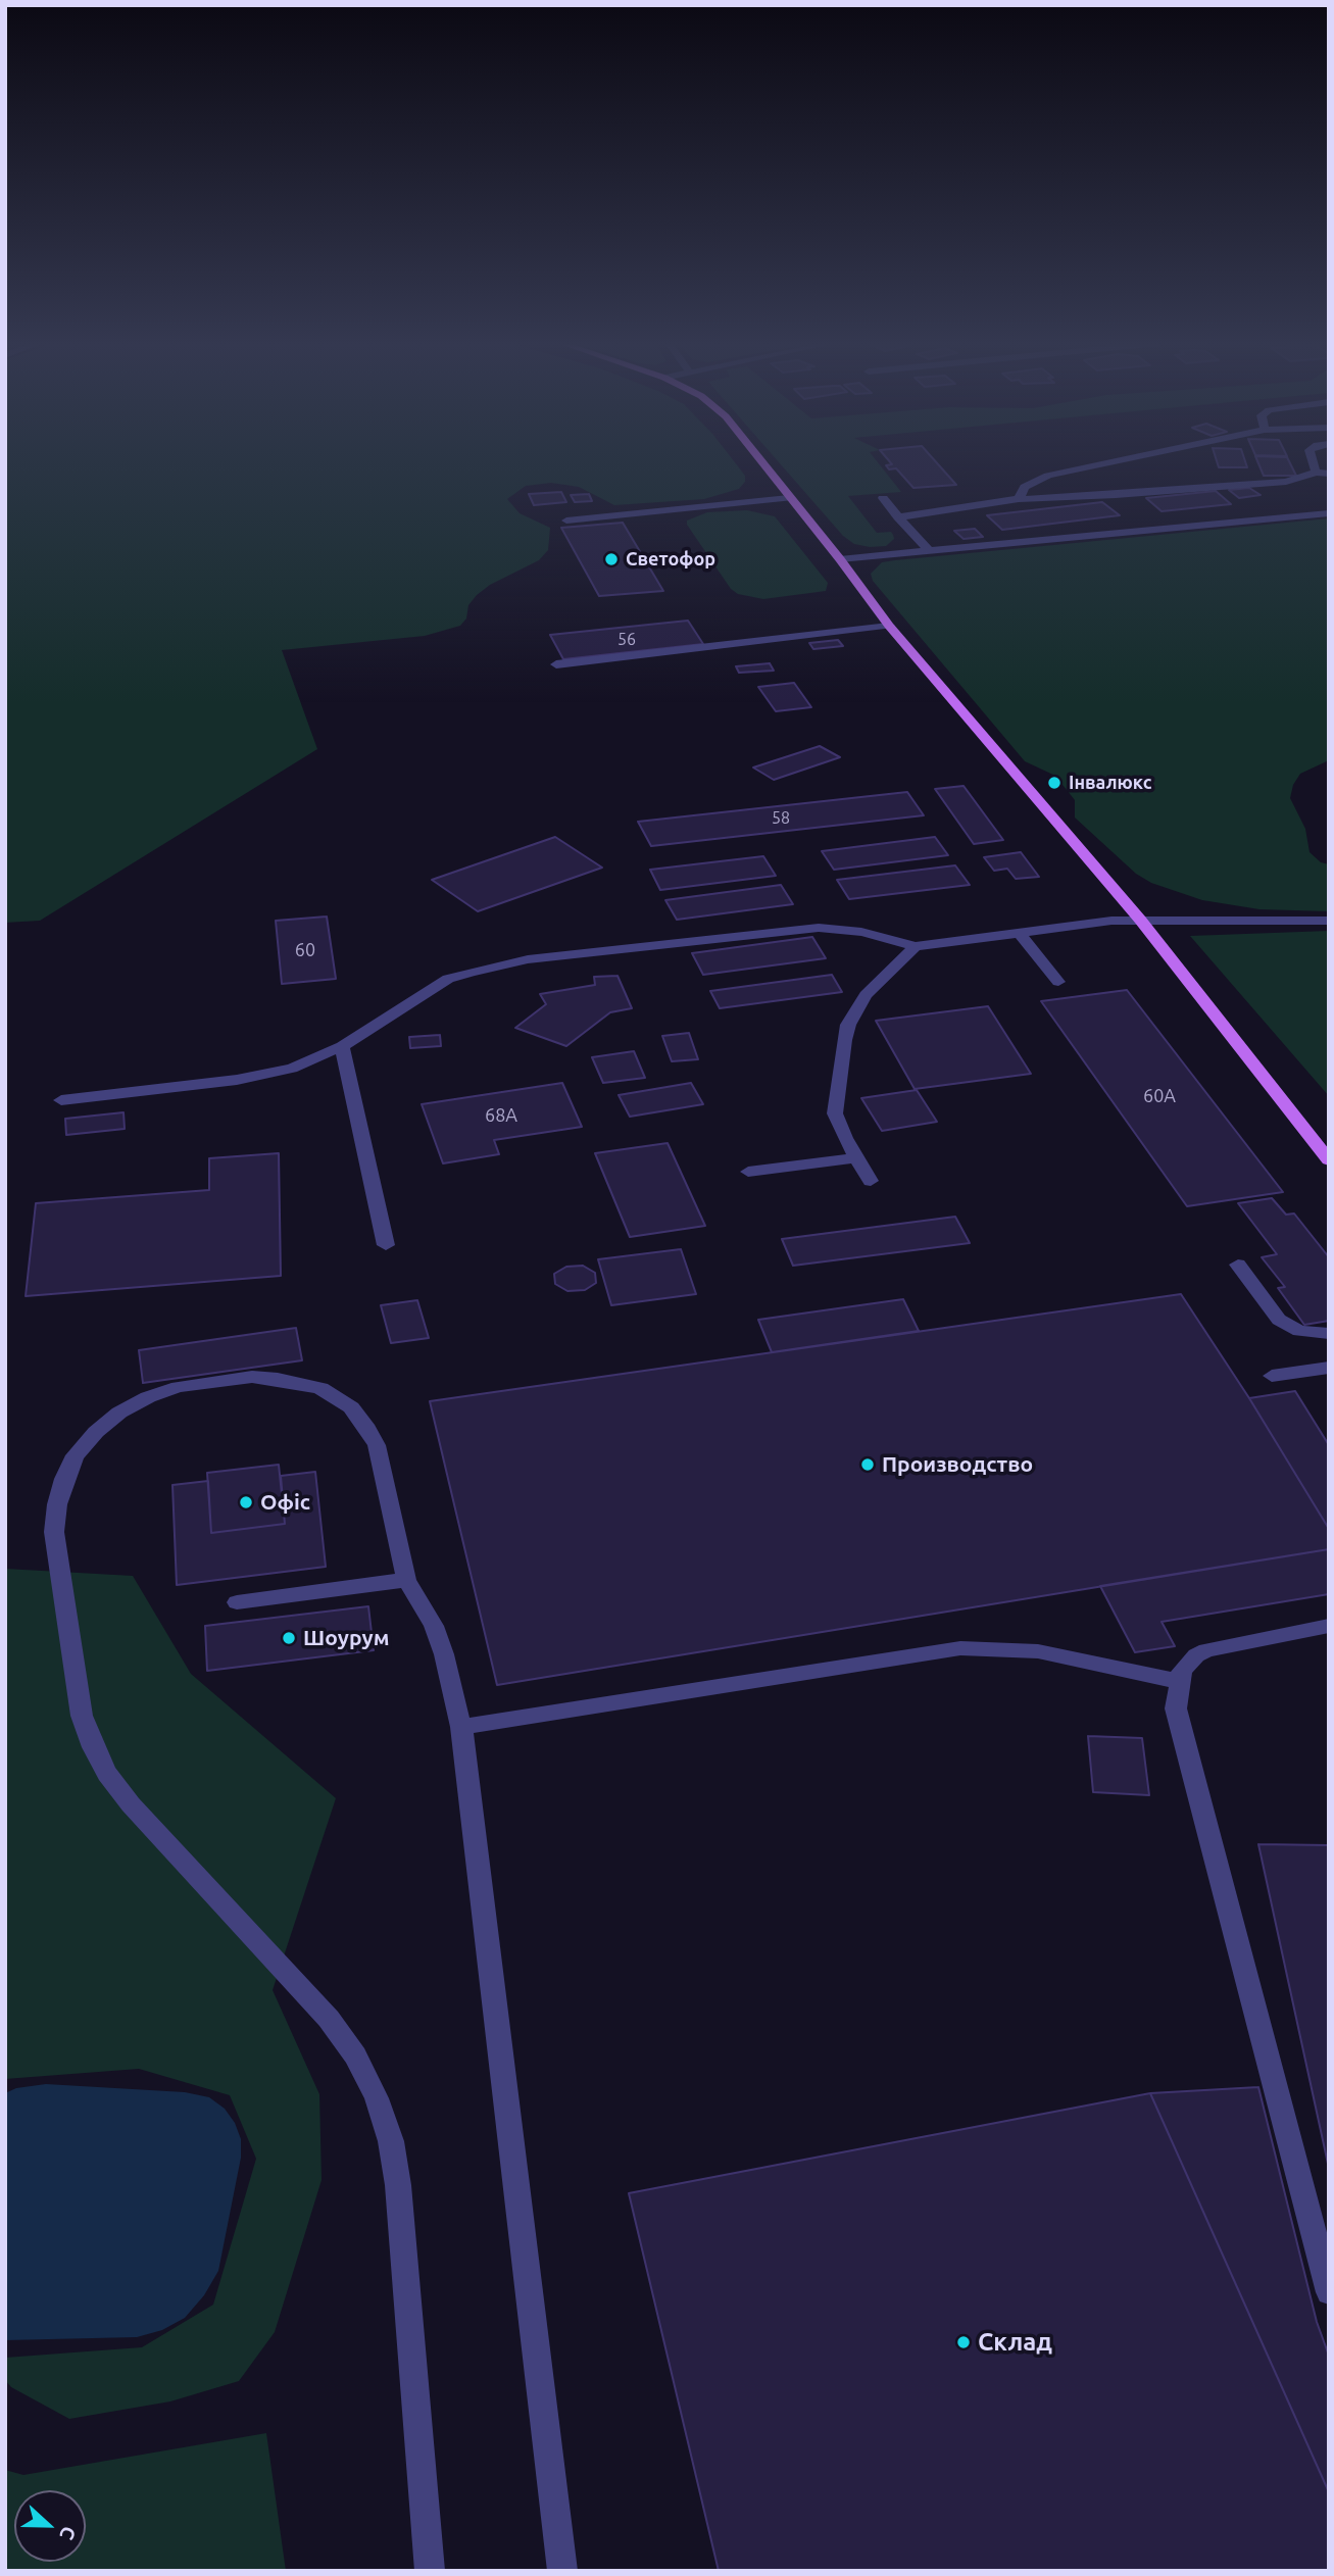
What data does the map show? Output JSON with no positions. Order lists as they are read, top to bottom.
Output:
{
  "places": [
    "Светофор",
    "Інвалюкс",
    "Производство",
    "Офіс",
    "Шоурум",
    "Склад"
  ],
  "house_numbers": [
    "56",
    "58",
    "60",
    "60А",
    "68А"
  ],
  "north": "right"
}
